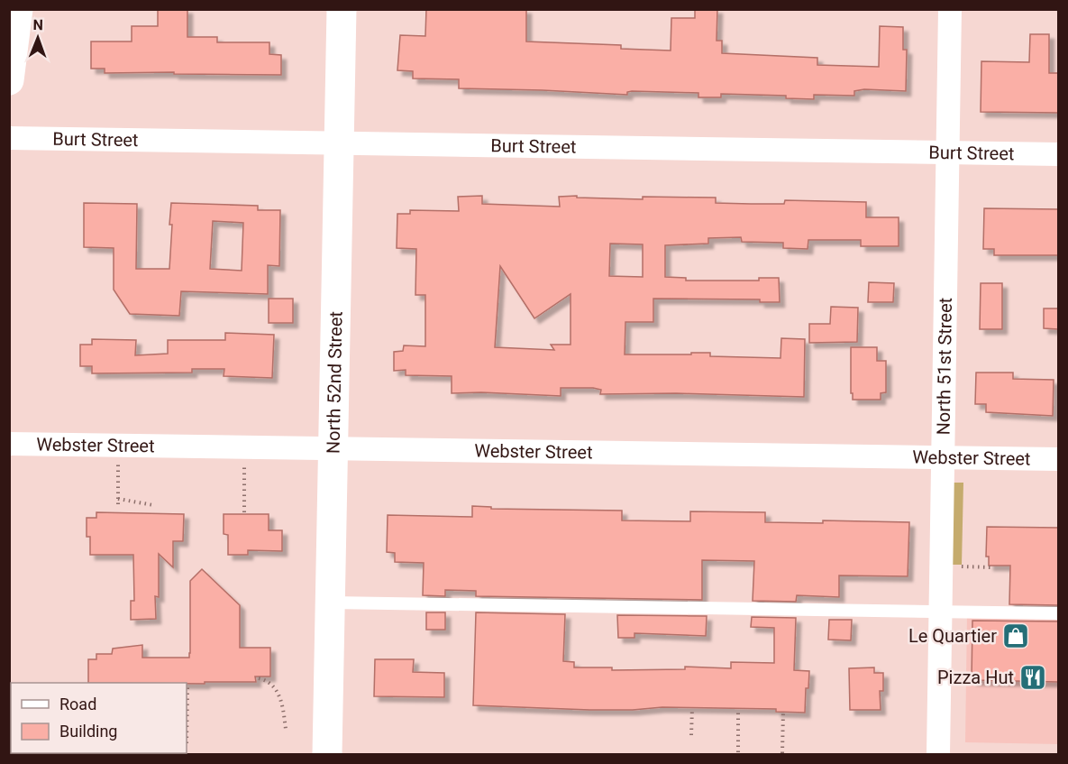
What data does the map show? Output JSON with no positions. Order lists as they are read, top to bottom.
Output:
{
  "streets": {
    "street": [
      "Burt Street",
      "North 51st Street",
      "North 52nd Street",
      "Webster Street"
    ]
  },
  "crossings": [
    ["Burt Street", "North 51st Street"],
    ["Burt Street", "North 52nd Street"],
    ["North 51st Street", "Webster Street"],
    ["North 52nd Street", "Webster Street"]
  ],
  "places": {
    "shop": ["Le Quartier"],
    "restaurant": ["Pizza Hut"]
  },
  "legend": ["Road", "Building"],
  "north": "top"
}
